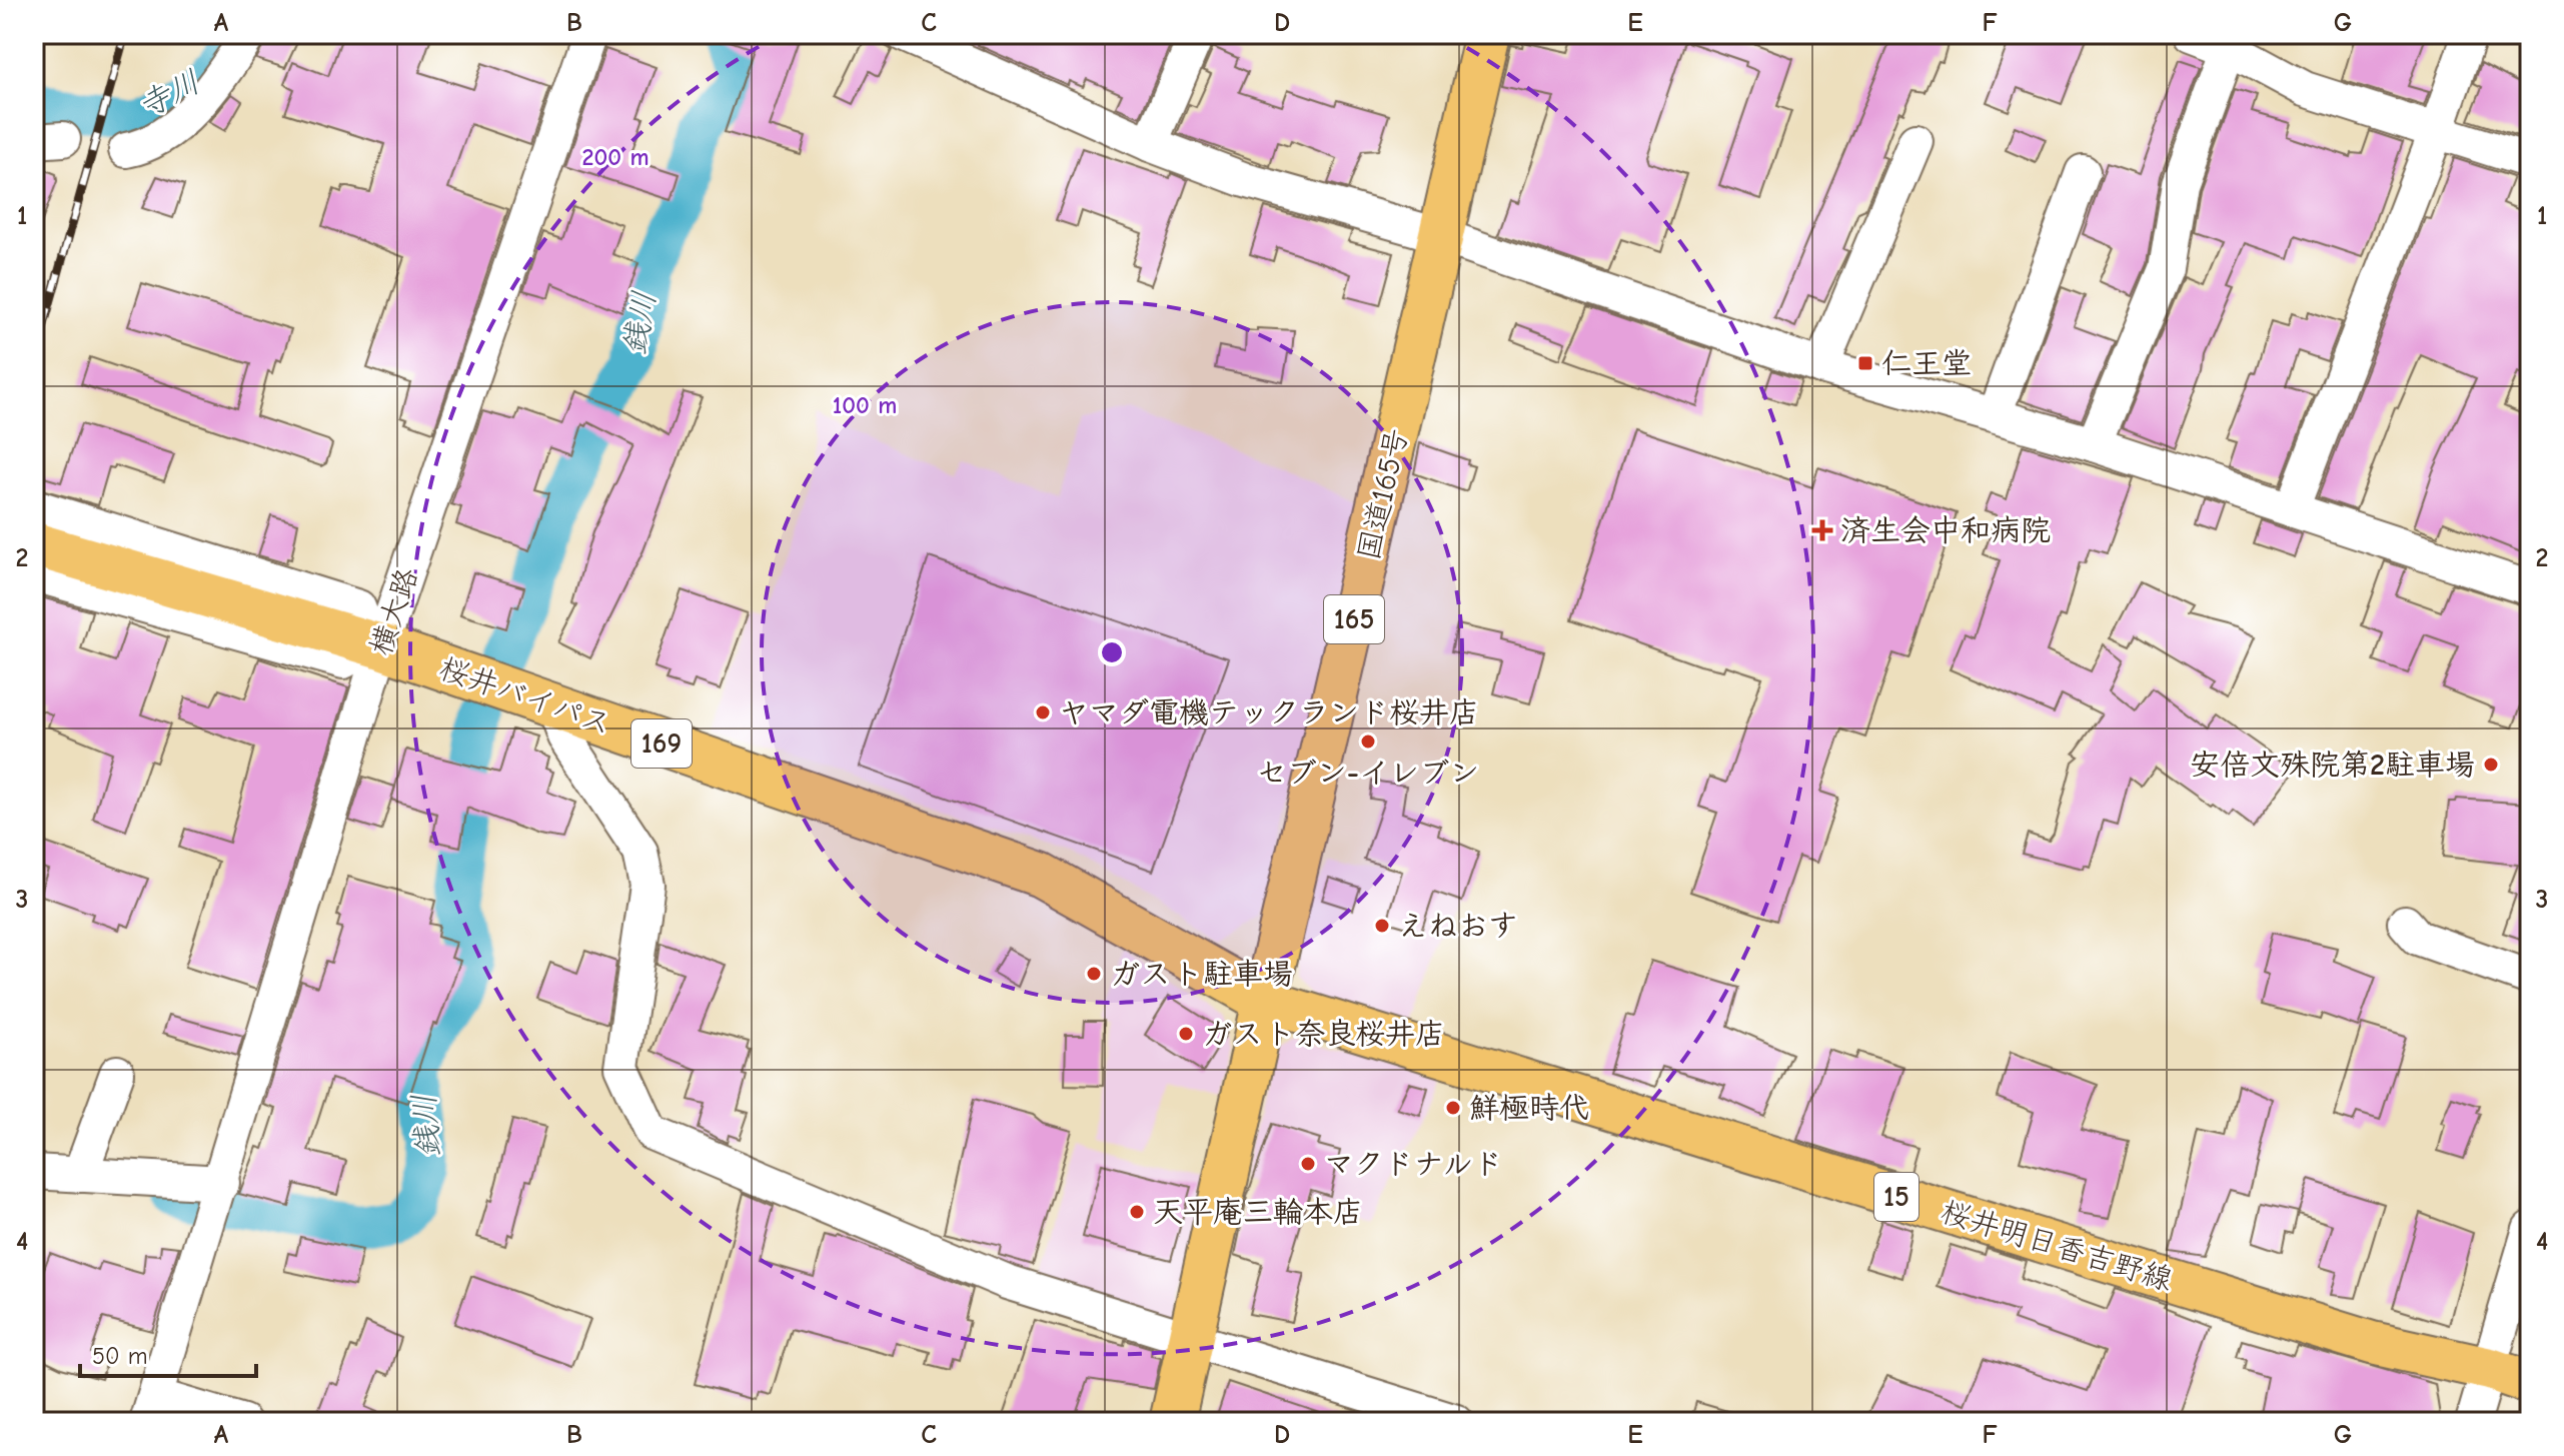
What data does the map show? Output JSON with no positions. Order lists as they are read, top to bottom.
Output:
{
  "streets": {
    "highway": [
      "国道165号",
      "165",
      "桜井バイパス",
      "169"
    ],
    "main road": ["15", "桜井明日香吉野線"],
    "street": ["横大路"]
  },
  "crossings": [
    ["国道165号", "桜井バイパス"],
    ["国道165号", "桜井明日香吉野線"],
    ["横大路", "桜井バイパス"],
    ["桜井バイパス", "桜井明日香吉野線"]
  ],
  "water": ["寺川", "銭川"],
  "places": {
    "transit": ["仁王堂"],
    "health": ["済生会中和病院"],
    "other": [
      "ヤマダ電機テックランド桜井店",
      "セブン-イレブン",
      "安倍文殊院第2駐車場",
      "えねおす",
      "ガスト駐車場",
      "ガスト奈良桜井店",
      "鮮極時代",
      "マクドナルド",
      "天平庵三輪本店"
    ]
  },
  "scale_bar": "50 m",
  "grid": {
    "columns": [
      "A",
      "B",
      "C",
      "D",
      "E",
      "F",
      "G"
    ],
    "rows": [
      "1",
      "2",
      "3",
      "4"
    ]
  },
  "rings": ["200 m", "100 m"]
}
